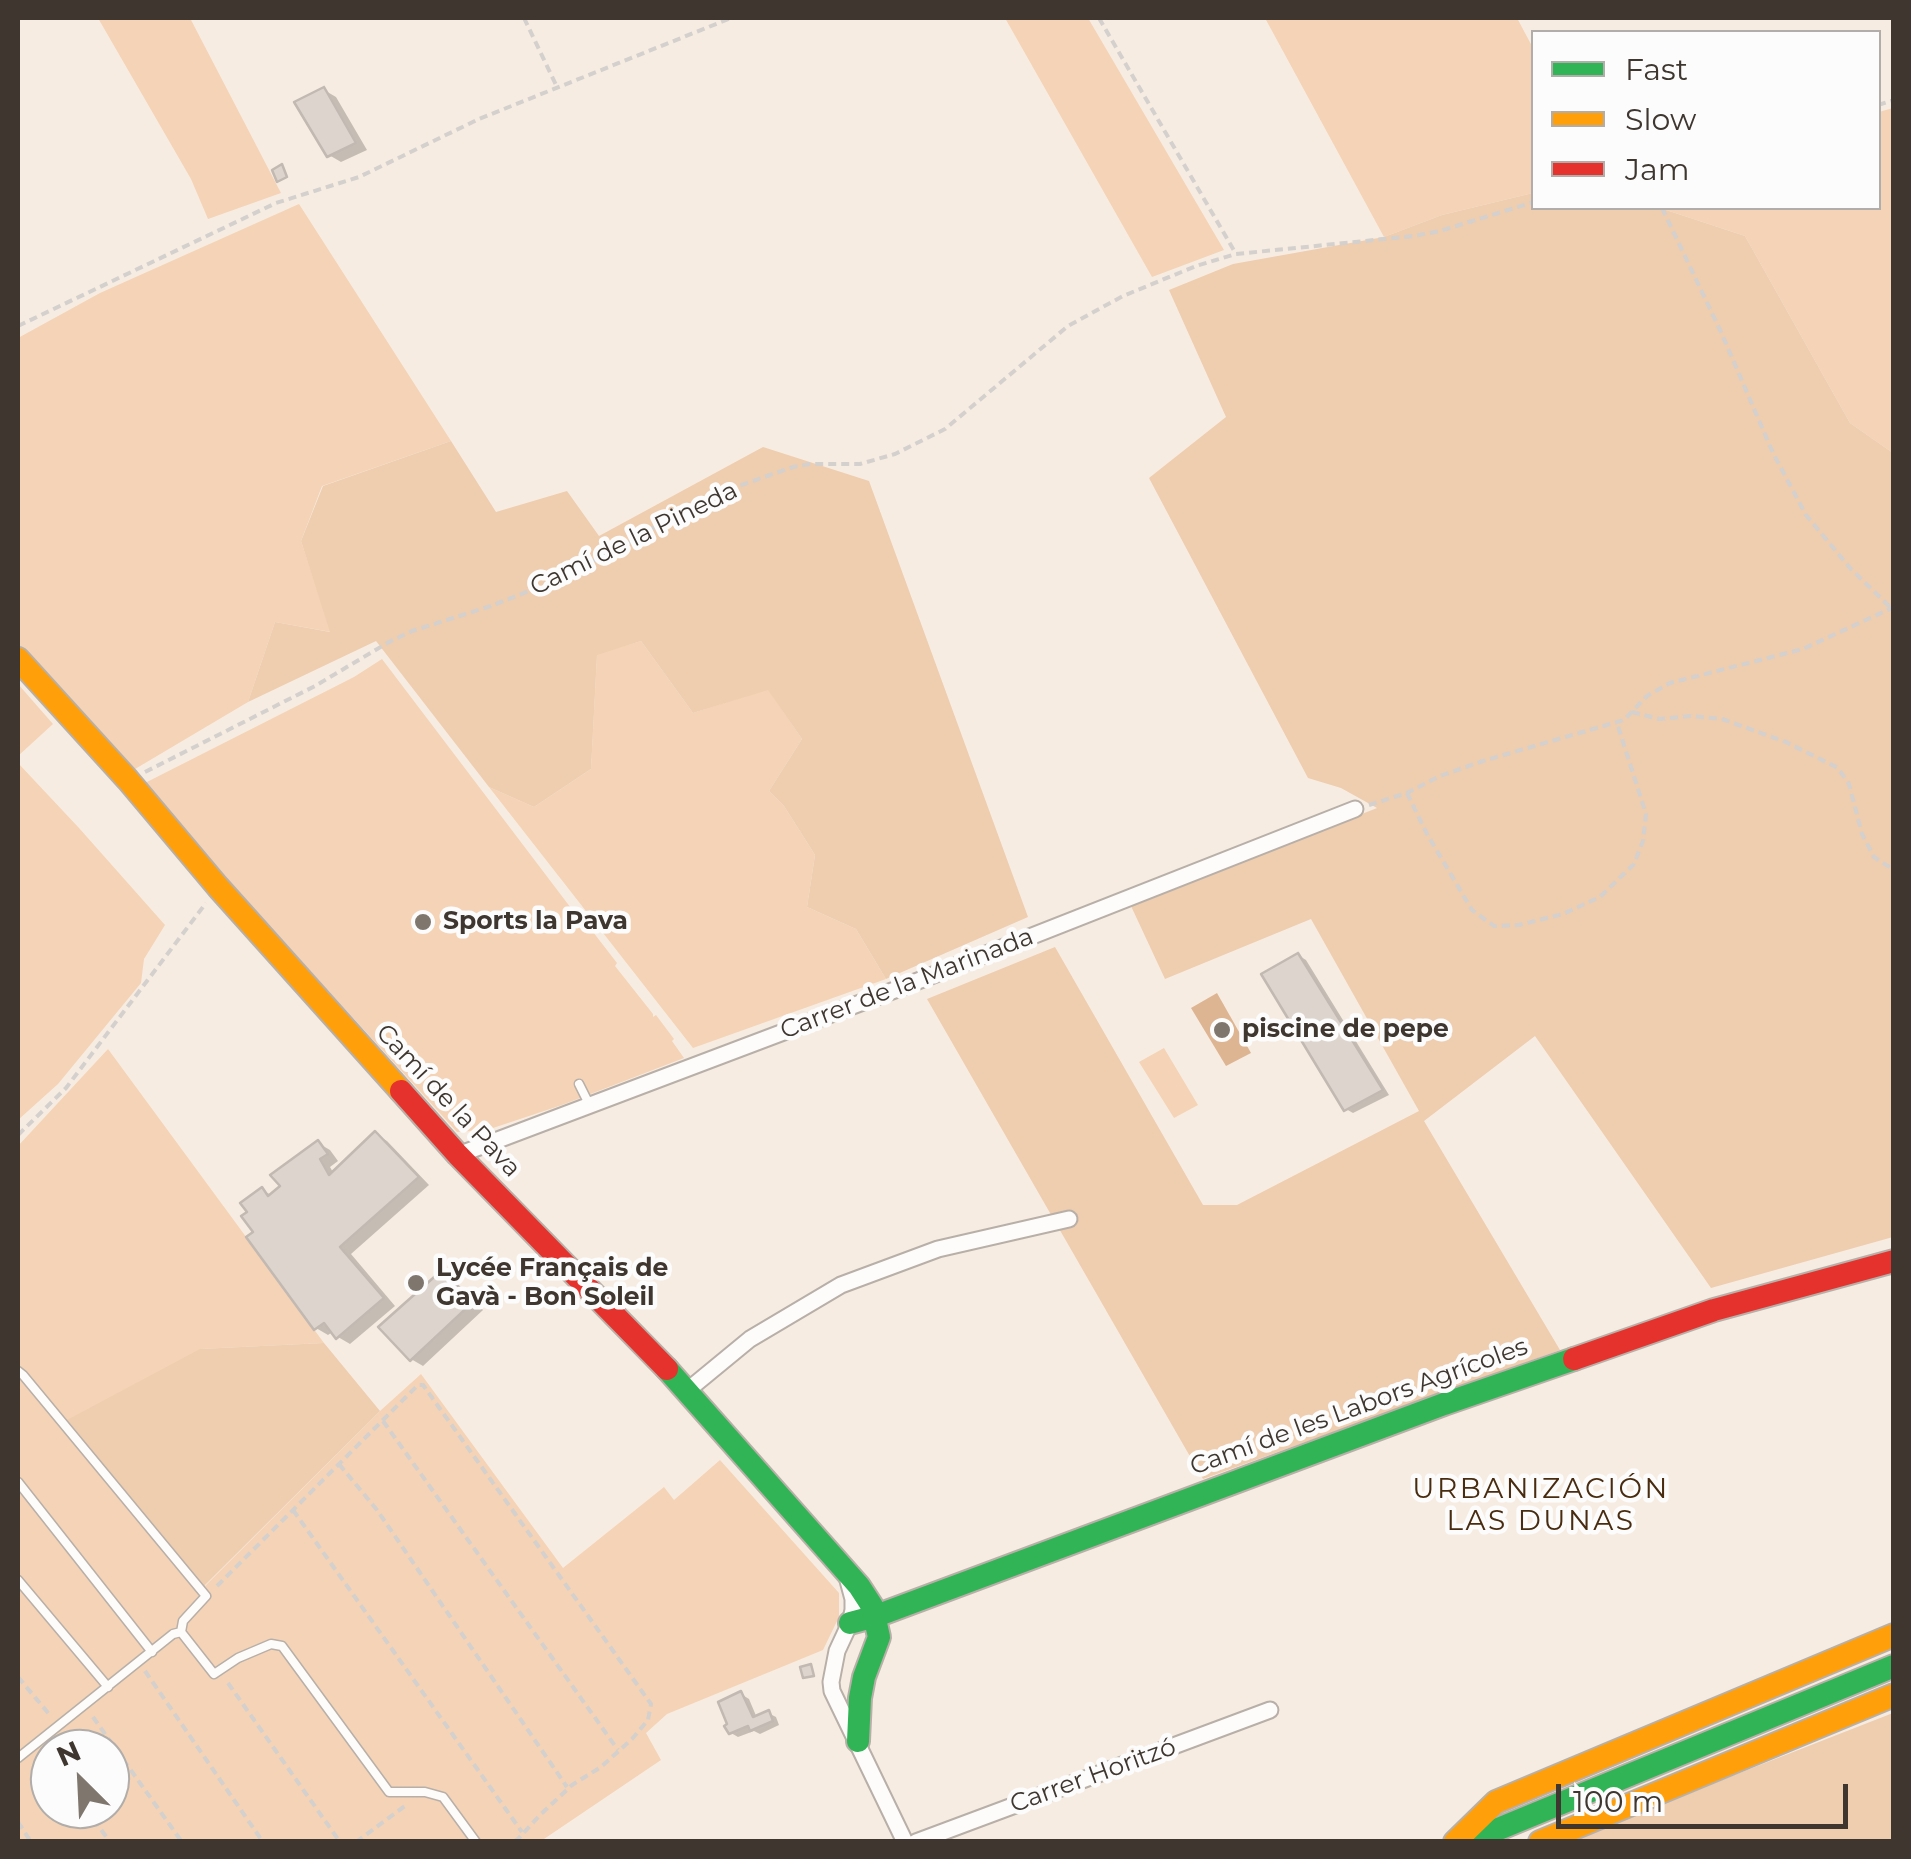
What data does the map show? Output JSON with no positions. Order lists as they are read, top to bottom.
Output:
{
  "streets": {
    "main road": ["Camí de la Pava", "Camí de les Labors Agrícoles"],
    "street": ["Carrer de la Marinada", "Carrer Horitzó"],
    "path": ["Camí de la Pineda"]
  },
  "crossings": [
    ["Camí de la Pineda", "Camí de la Pava"],
    ["Carrer de la Marinada", "Camí de la Pava"],
    ["Camí de la Pava", "Camí de les Labors Agrícoles"]
  ],
  "districts": ["URBANIZACIÓN LAS DUNAS"],
  "places": ["Sports la Pava", "piscine de pepe", "Lycée Français de Gavà - Bon Soleil"],
  "legend": ["Fast", "Slow", "Jam"],
  "scale_bar": "100 m",
  "north": "top left"
}
